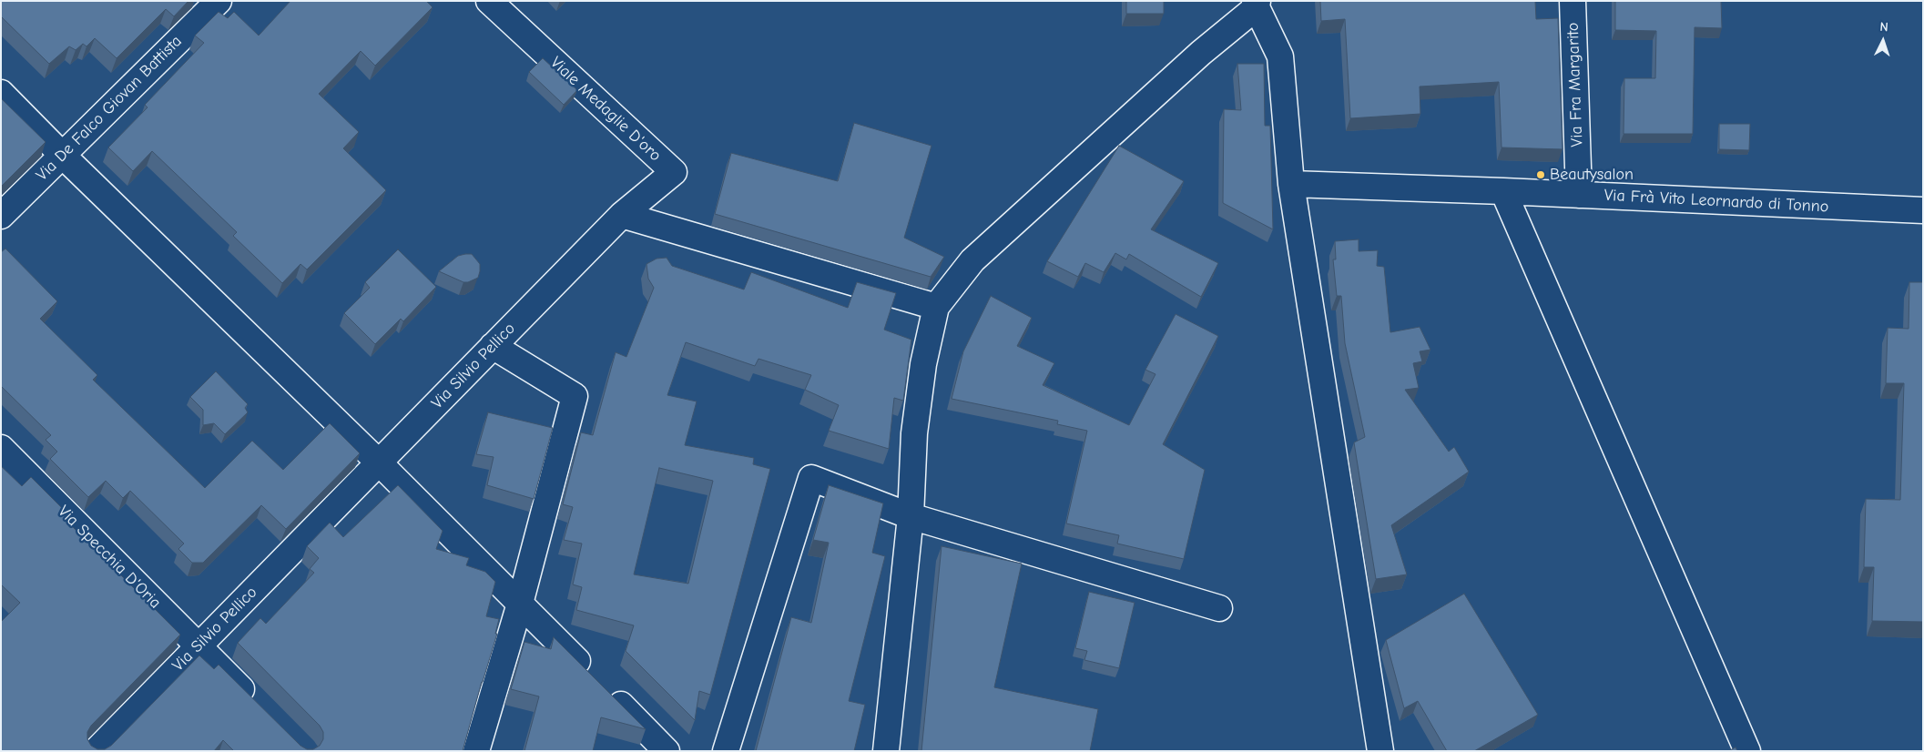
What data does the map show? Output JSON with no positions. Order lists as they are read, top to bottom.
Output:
{
  "streets": {
    "street": [
      "Via Fra Margarito",
      "Via De Falco Giovan Battista",
      "Viale Medaglie D'oro",
      "Via Frà Vito Leornardo di Tonno",
      "Via Silvio Pellico",
      "Via Specchia D'Oria"
    ]
  },
  "crossings": [
    ["Via Fra Margarito", "Via Frà Vito Leornardo di Tonno"],
    ["Viale Medaglie D'oro", "Via Silvio Pellico"],
    ["Via Silvio Pellico", "Via Specchia D'Oria"]
  ],
  "places": ["Beautysalon"],
  "north": "top"
}
